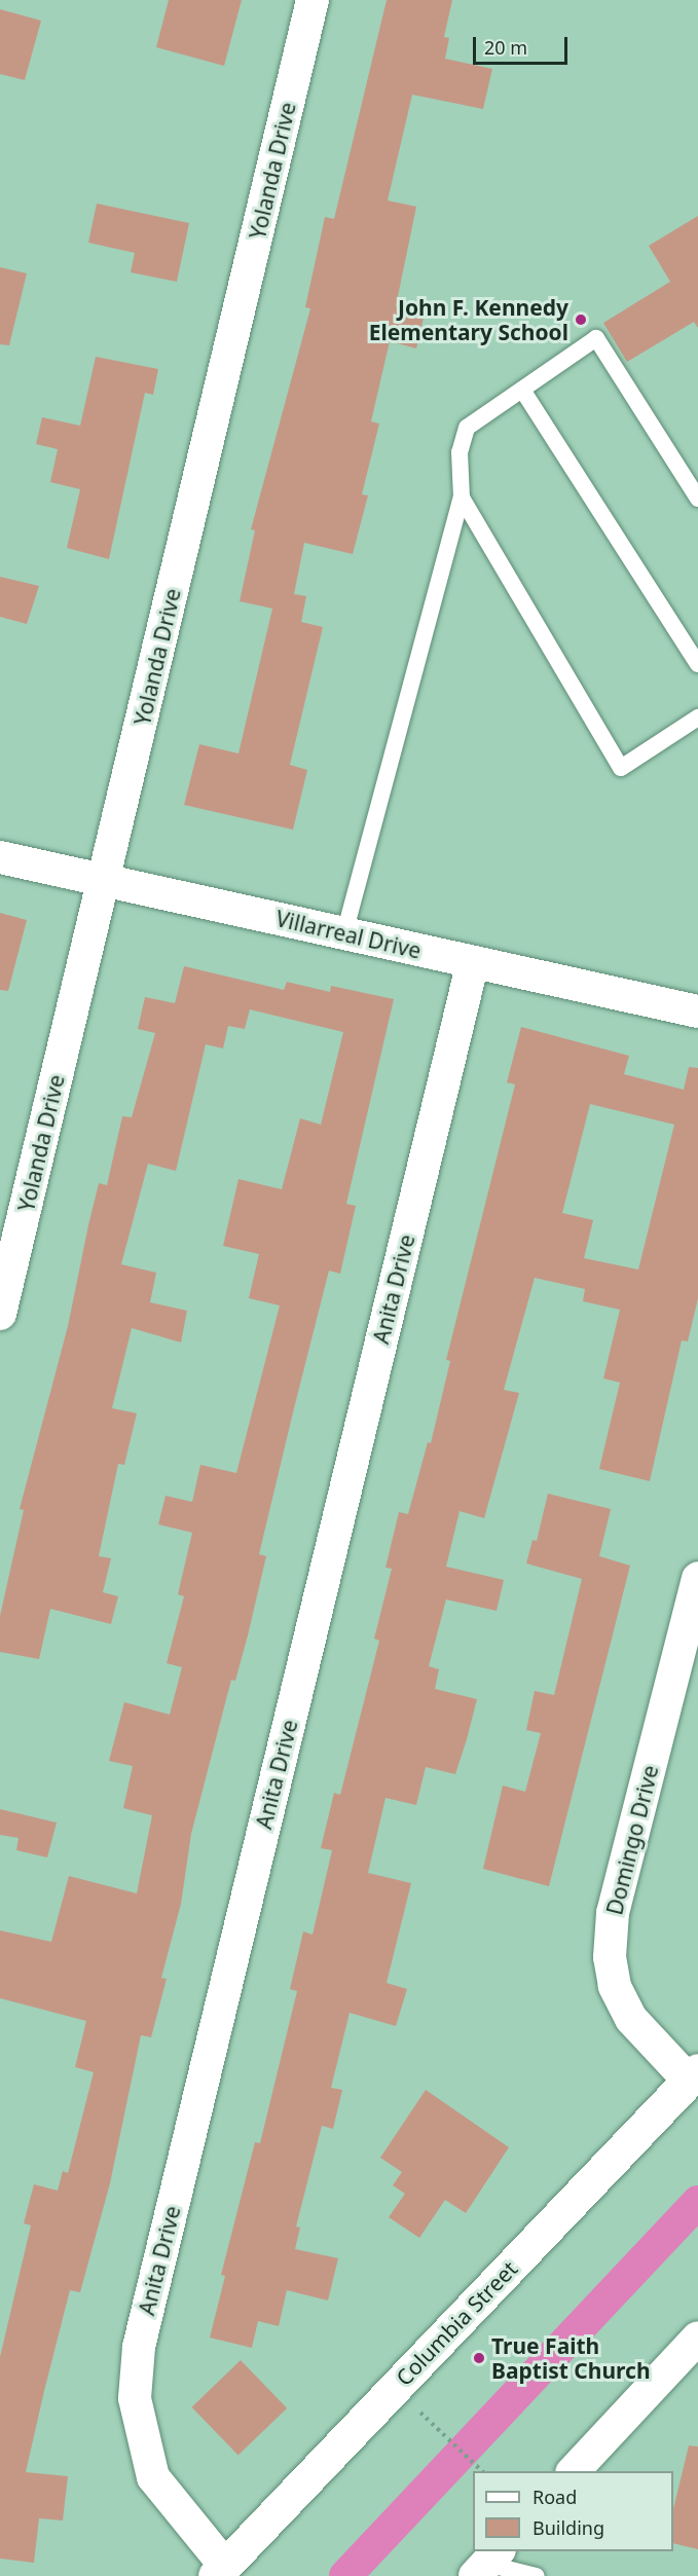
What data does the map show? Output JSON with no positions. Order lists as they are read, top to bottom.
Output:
{
  "streets": {
    "street": [
      "Yolanda Drive",
      "Villarreal Drive",
      "Anita Drive",
      "Domingo Drive",
      "Columbia Street"
    ]
  },
  "crossings": [
    ["Yolanda Drive", "Villarreal Drive"],
    ["Villarreal Drive", "Anita Drive"],
    ["Anita Drive", "Columbia Street"],
    ["Domingo Drive", "Columbia Street"]
  ],
  "places": ["John F. Kennedy Elementary School", "True Faith Baptist Church"],
  "legend": ["Road", "Building"],
  "scale_bar": "20 m"
}
